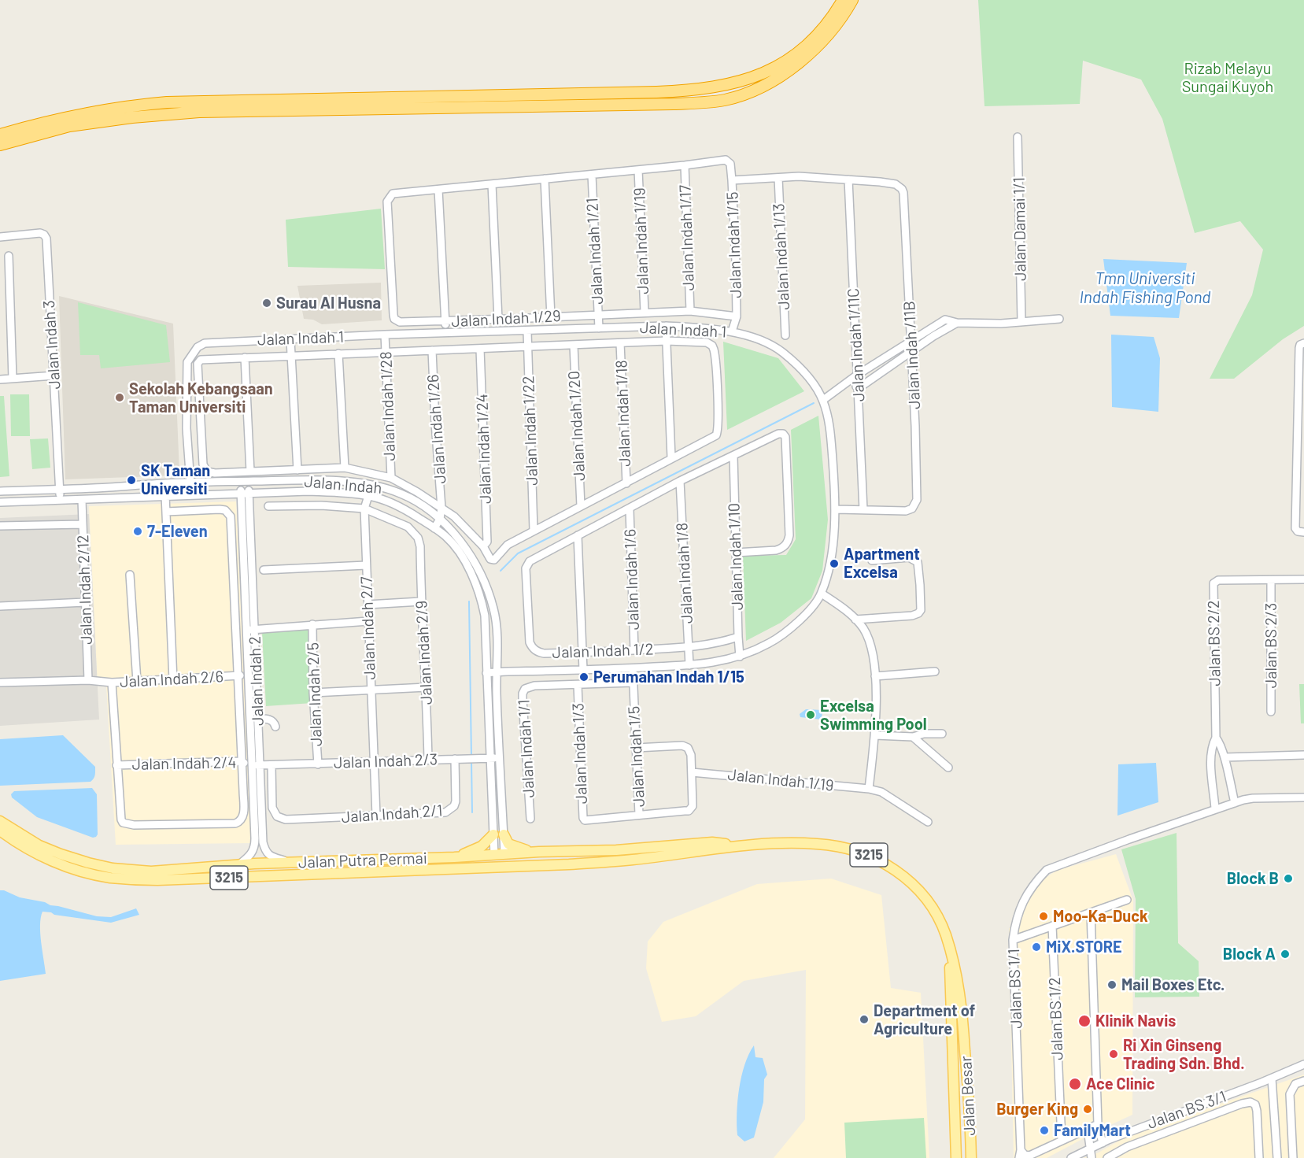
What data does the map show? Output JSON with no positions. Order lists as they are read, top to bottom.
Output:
{
  "streets": {
    "main road": ["3215", "Jalan Putra Permai", "Jalan Besar"],
    "street": [
      "Jalan Damai 1/1",
      "Jalan Indah 1/17",
      "Jalan Indah 1/19",
      "Jalan Indah 1/15",
      "Jalan Indah 1/21",
      "Jalan Indah 1/13",
      "Jalan Indah 1/29",
      "Jalan Indah 1",
      "Jalan Indah 3",
      "Jalan Indah 1/11C",
      "Jalan Indah /11B",
      "Jalan Indah 1/28",
      "Jalan Indah 1/18",
      "Jalan Indah 1/20",
      "Jalan Indah 1/26",
      "Jalan Indah 1/22",
      "Jalan Indah 1/24",
      "Jalan Indah",
      "Jalan Indah 1/10",
      "Jalan Indah 1/8",
      "Jalan Indah 1/6",
      "Jalan Indah 2/12",
      "Jalan Indah 2/7",
      "Jalan BS 2/2",
      "Jalan BS 2/3",
      "Jalan Indah 1/2",
      "Jalan Indah 2/9",
      "Jalan Indah 2/6",
      "Jalan Indah 2",
      "Jalan Indah 2/5",
      "Jalan Indah 1/1",
      "Jalan Indah 1/3",
      "Jalan Indah 1/5",
      "Jalan Indah 2/3",
      "Jalan Indah 2/4",
      "Jalan Indah 2/1",
      "Jalan BS 1/1",
      "Jalan BS 1/2",
      "Jalan BS 3/1"
    ]
  },
  "crossings": [
    ["Jalan Indah 1/17", "Jalan Indah 1/15"],
    ["Jalan Indah 1/17", "Jalan Indah 1/29"],
    ["Jalan Indah 1/19", "Jalan Indah 1/29"],
    ["Jalan Indah 1/19", "Jalan Indah 1/5"],
    ["Jalan Indah 1/15", "Jalan Indah 1/29"],
    ["Jalan Indah 1/15", "Jalan Indah 1"],
    ["Jalan Indah 1/21", "Jalan Indah 1/29"],
    ["Jalan Indah 1/21", "Jalan Indah 1"],
    ["Jalan Indah 1", "Jalan Indah 1/28"],
    ["Jalan Indah 1", "Jalan Indah 1/22"],
    ["Jalan Indah 1", "Jalan Indah"],
    ["Jalan Indah 1", "Jalan Indah 1/10"],
    ["Jalan Indah 1", "Jalan Indah 1/8"],
    ["Jalan Indah 1", "Jalan Indah 1/5"],
    ["Jalan Indah 3", "Jalan Indah"],
    ["Jalan Indah 1/11C", "Jalan Indah /11B"],
    ["Jalan Indah 1/26", "Jalan Indah"],
    ["Jalan Indah", "Jalan Indah 2/12"],
    ["Jalan Indah", "Jalan Indah 2/7"],
    ["Jalan Indah", "Jalan Indah 2"],
    ["Jalan Indah", "Jalan Indah 2/3"],
    ["Jalan Indah", "Jalan Putra Permai"],
    ["Jalan Indah 1/10", "Jalan Indah 1/2"],
    ["Jalan Indah 1/8", "Jalan Indah 1/2"],
    ["Jalan Indah 1/6", "Jalan Indah 1/2"],
    ["Jalan Indah 2/12", "Jalan Indah 2/6"],
    ["Jalan Indah 2/7", "Jalan Indah 2/9"],
    ["Jalan Indah 2/7", "Jalan Indah 2/3"],
    ["Jalan Indah 2/7", "Jalan Indah 2/1"],
    ["Jalan BS 2/2", "Jalan BS 2/3"],
    ["Jalan Indah 2/9", "Jalan Indah 2/3"],
    ["Jalan Indah 2/6", "Jalan Indah 2"],
    ["Jalan Indah 2", "Jalan Indah 2/4"],
    ["Jalan Indah 2", "Jalan Putra Permai"],
    ["Jalan Indah 2/5", "Jalan Indah 2/3"],
    ["Jalan Indah 1/1", "Jalan Indah 1/3"],
    ["Jalan Indah 1/3", "Jalan Indah 1/5"],
    ["Jalan Indah 2/3", "Jalan Indah 2/4"],
    ["Jalan Indah 2/3", "Jalan Indah 2/1"],
    ["Jalan Indah 2/4", "Jalan Indah 2/1"],
    ["Jalan Putra Permai", "Jalan Besar"],
    ["Jalan BS 1/1", "Jalan BS 1/2"]
  ],
  "water": ["Tmn Universiti Indah Fishing Pond"],
  "parks": ["Rizab Melayu Sungai Kuyoh"],
  "places": [
    "Surau Al Husna",
    "Sekolah Kebangsaan Taman Universiti",
    "SK Taman Universiti",
    "7-Eleven",
    "Apartment Excelsa",
    "Perumahan Indah 1/15",
    "Excelsa Swimming Pool",
    "Block B",
    "Moo-Ka-Duck",
    "MiX.STORE",
    "Block A",
    "Mail Boxes Etc.",
    "Department of Agriculture",
    "Klinik Navis",
    "Ri Xin Ginseng Trading Sdn. Bhd.",
    "Ace Clinic",
    "Burger King",
    "FamilyMart"
  ]
}
